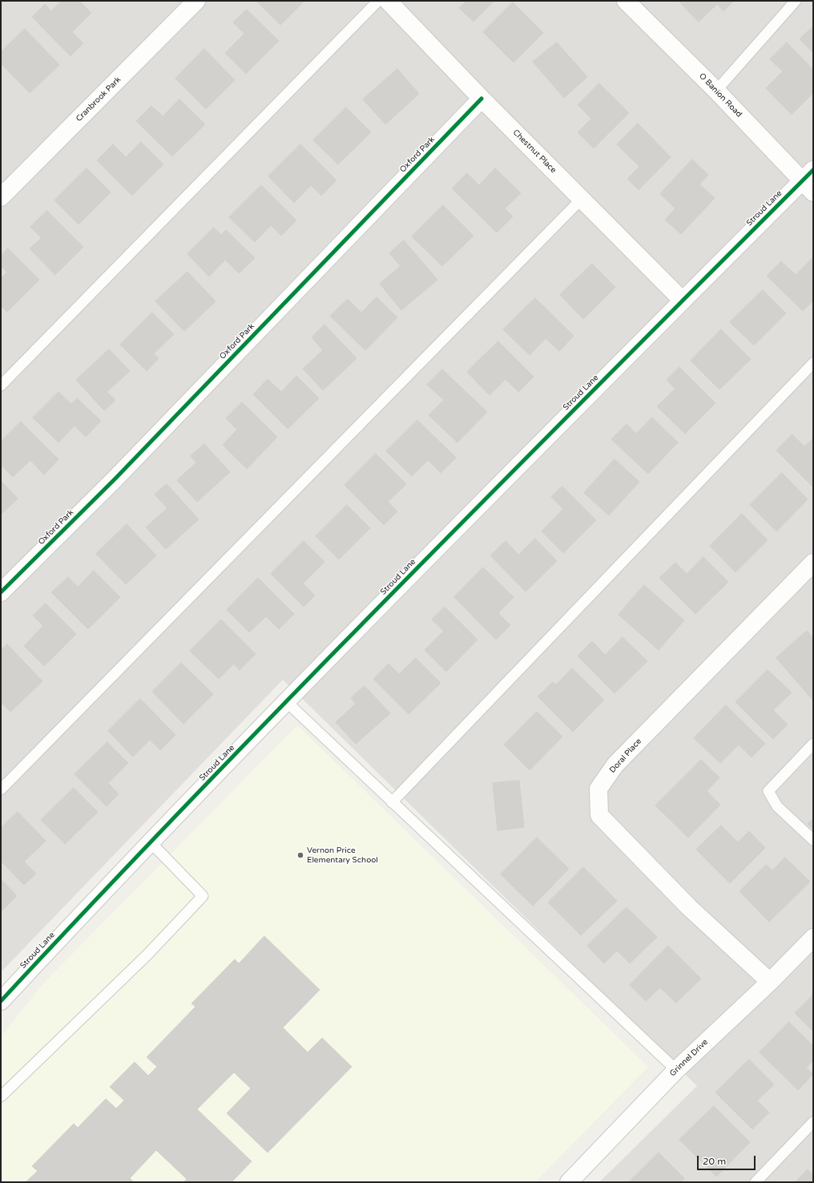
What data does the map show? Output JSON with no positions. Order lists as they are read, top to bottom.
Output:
{
  "streets": {
    "street": [
      "O Banion Road",
      "Cranbrook Park",
      "Chestnut Place",
      "Oxford Park",
      "Stroud Lane",
      "Doral Place",
      "Grinnel Drive"
    ]
  },
  "crossings": [
    ["O Banion Road", "Stroud Lane"],
    ["Chestnut Place", "Oxford Park"],
    ["Chestnut Place", "Stroud Lane"],
    ["Doral Place", "Grinnel Drive"]
  ],
  "places": ["Vernon Price Elementary School"],
  "scale_bar": "20 m"
}
